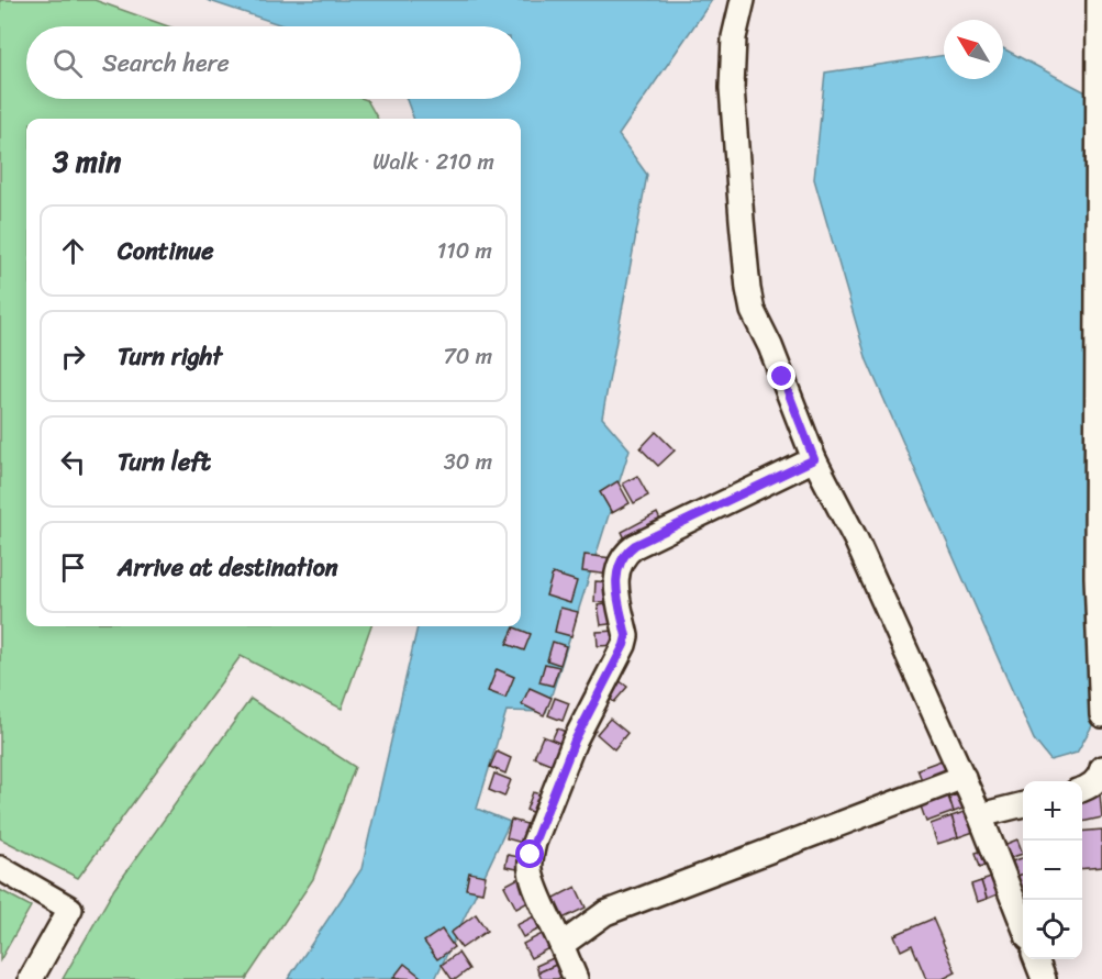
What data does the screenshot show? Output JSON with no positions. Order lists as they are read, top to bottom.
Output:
{
  "north": "top left",
  "page": {
    "search": "Search here",
    "heading": ["3 min", "Walk · 210 m"],
    "list": [
      ["Continue", "110 m"],
      ["Turn right", "70 m"],
      ["Turn left", "30 m"],
      "Arrive at destination"
    ],
    "map_buttons": ["+", "−"]
  }
}
